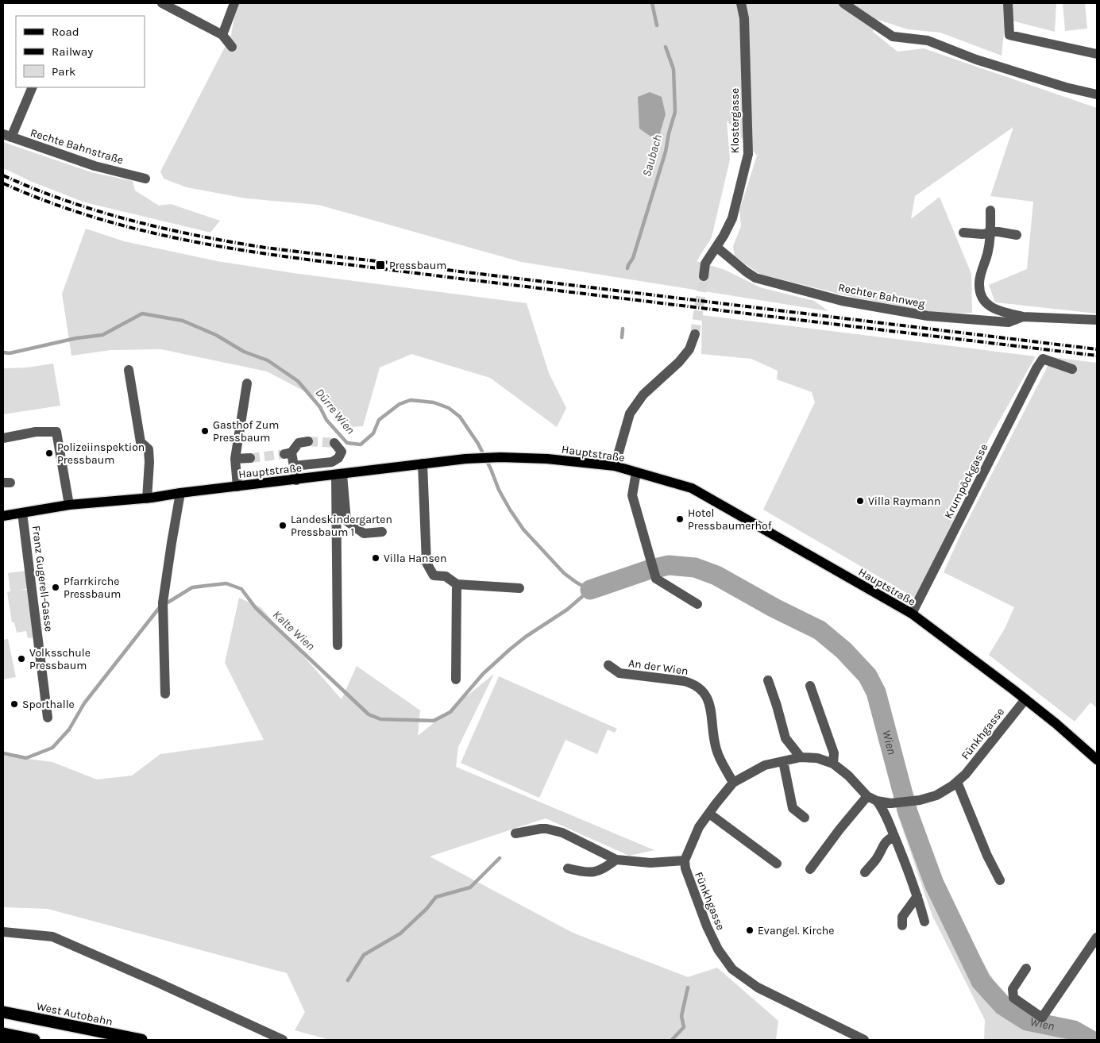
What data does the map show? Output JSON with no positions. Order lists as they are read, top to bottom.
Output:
{
  "streets": {
    "highway": ["West Autobahn"],
    "main road": ["Hauptstraße"],
    "street": [
      "Klostergasse",
      "Rechte Bahnstraße",
      "Rechter Bahnweg",
      "Krumpöckgasse",
      "Franz Gugerell-Gasse",
      "An der Wien",
      "Fünkhgasse"
    ]
  },
  "crossings": [
    ["Klostergasse", "Rechter Bahnweg"],
    ["Hauptstraße", "Krumpöckgasse"],
    ["Hauptstraße", "Franz Gugerell-Gasse"],
    ["Hauptstraße", "Fünkhgasse"],
    ["An der Wien", "Fünkhgasse"]
  ],
  "water": [
    "Saubach",
    "Dürre Wien",
    "Kalte Wien",
    "Wien"
  ],
  "places": {
    "transit": ["Pressbaum"],
    "other": [
      "Gasthof Zum Pressbaum",
      "Polizeiinspektion Pressbaum",
      "Villa Raymann",
      "Hotel Pressbaumerhof",
      "Landeskindergarten Pressbaum 1",
      "Villa Hansen",
      "Pfarrkirche Pressbaum",
      "Volksschule Pressbaum",
      "Sporthalle",
      "Evangel. Kirche"
    ]
  },
  "legend": ["Road", "Railway", "Park"]
}
